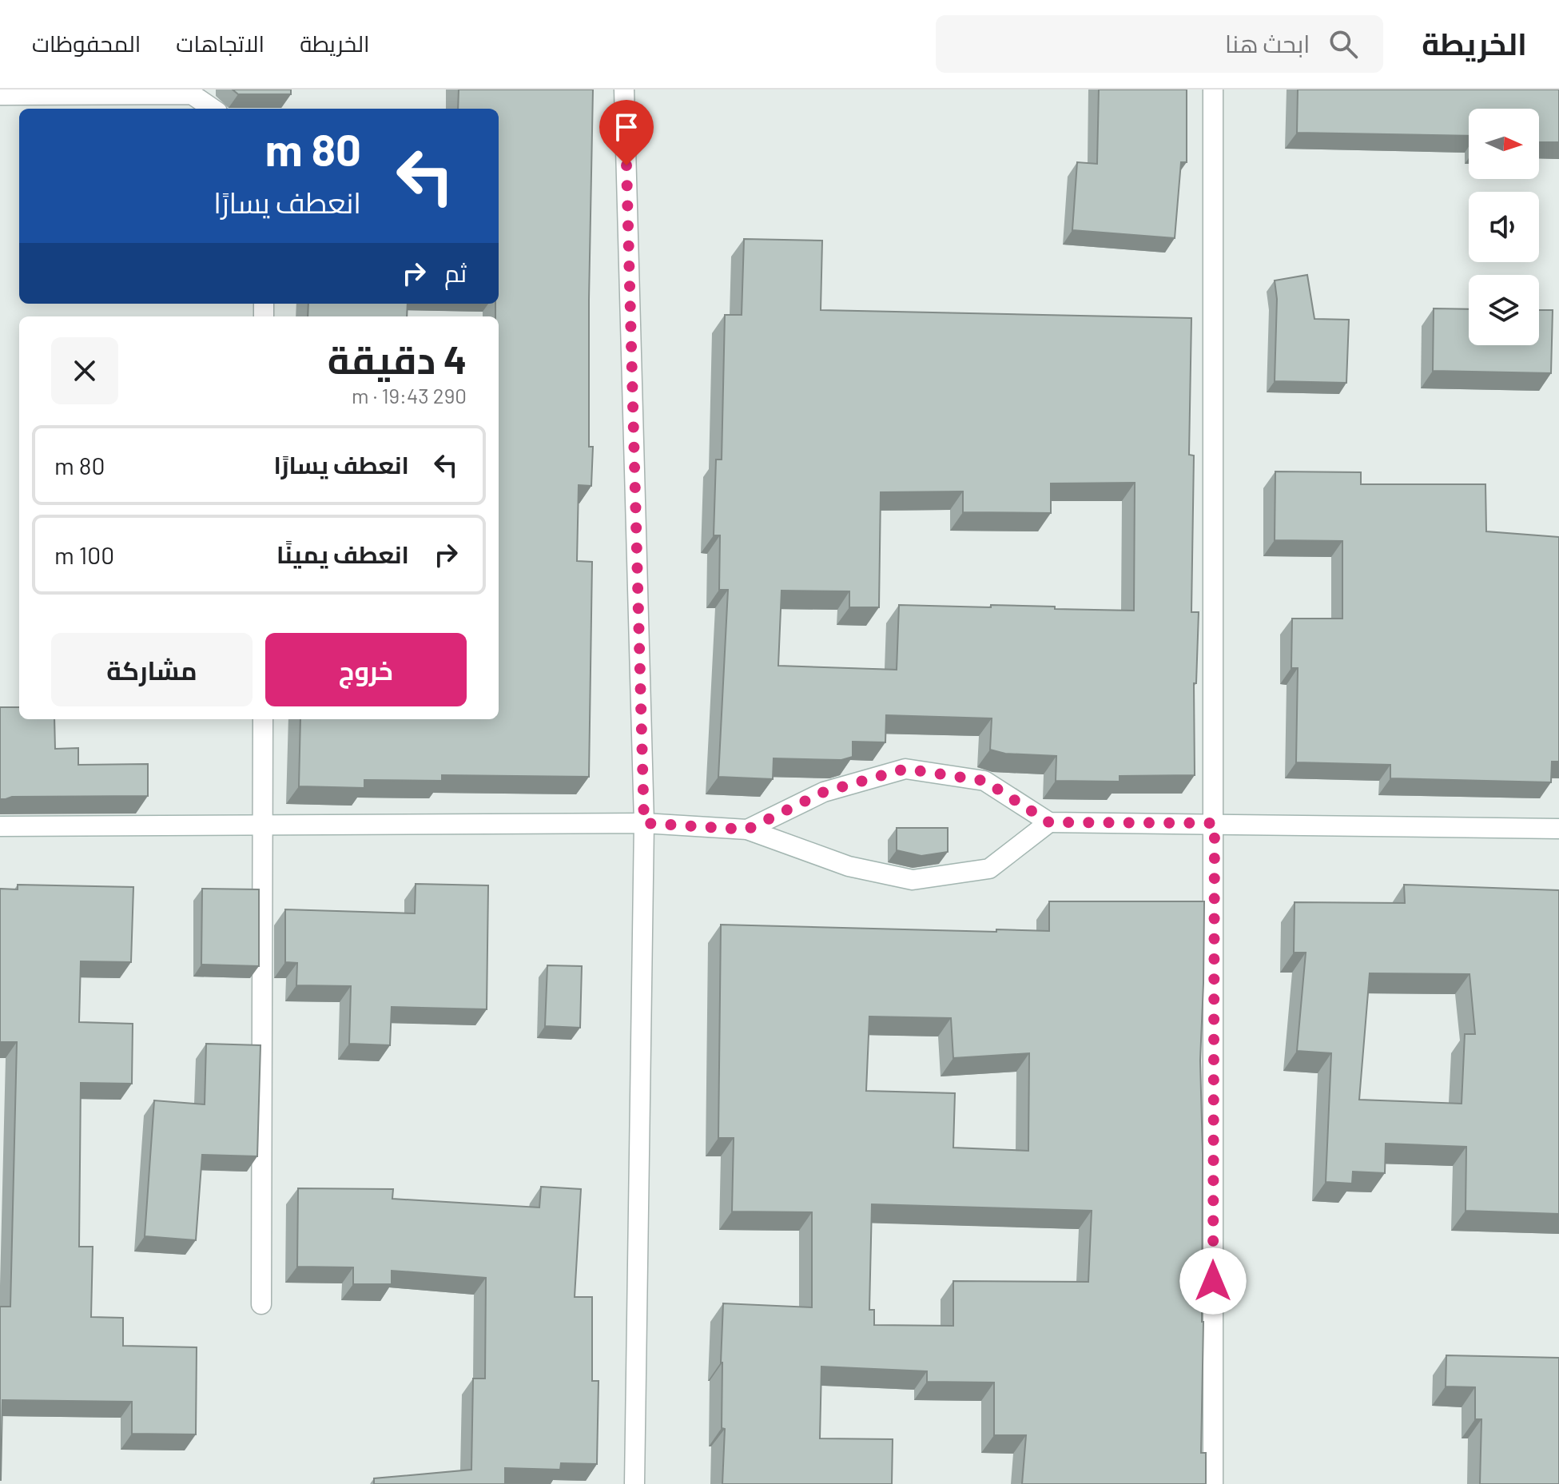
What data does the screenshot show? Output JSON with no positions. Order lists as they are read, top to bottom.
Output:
{
  "north": "right",
  "page": {
    "header": "الخريطة",
    "search": "ابحث هنا",
    "nav": ["الخريطة", "الاتجاهات", "المحفوظات"],
    "turn": ["80 m", "انعطف يسارًا"],
    "then": "ثم",
    "heading": ["4 دقيقة", "290 m · 19:43"],
    "list": [
      {
        "name": "انعطف يسارًا",
        "value": "80 m"
      },
      {
        "name": "انعطف يمينًا",
        "value": "100 m"
      }
    ],
    "buttons": ["خروج", "مشاركة"]
  }
}
